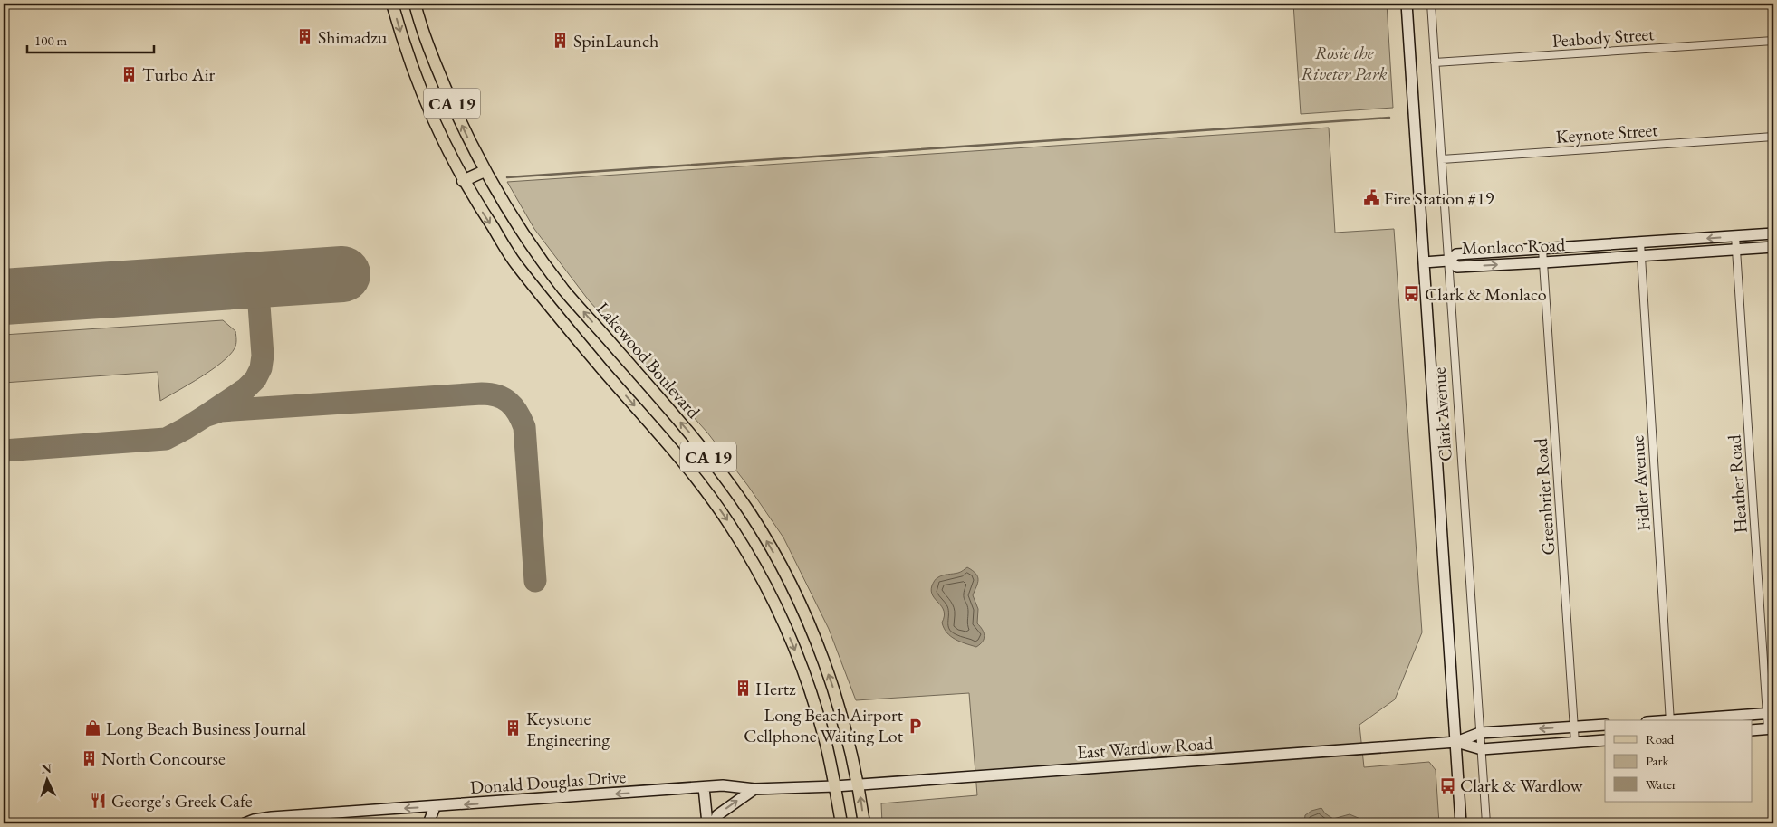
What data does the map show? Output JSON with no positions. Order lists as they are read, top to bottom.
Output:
{
  "streets": {
    "main road": [
      "CA 19",
      "Monlaco Road",
      "Lakewood Boulevard",
      "Clark Avenue",
      "East Wardlow Road",
      "Donald Douglas Drive"
    ],
    "street": [
      "Peabody Street",
      "Keynote Street",
      "Fidler Avenue",
      "Heather Road",
      "Greenbrier Road"
    ]
  },
  "crossings": [
    ["Peabody Street", "Clark Avenue"],
    ["CA 19", "East Wardlow Road"],
    ["CA 19", "Donald Douglas Drive"],
    ["Keynote Street", "Clark Avenue"],
    ["Monlaco Road", "Clark Avenue"],
    ["Monlaco Road", "Fidler Avenue"],
    ["Monlaco Road", "Heather Road"],
    ["Monlaco Road", "Greenbrier Road"],
    ["Lakewood Boulevard", "East Wardlow Road"],
    ["Clark Avenue", "East Wardlow Road"],
    ["Greenbrier Road", "East Wardlow Road"],
    ["East Wardlow Road", "Donald Douglas Drive"]
  ],
  "one_way": ["Donald Douglas Drive"],
  "parks": ["Rosie the Riveter Park"],
  "places": {
    "building": [
      "Shimadzu",
      "SpinLaunch",
      "Turbo Air",
      "Hertz",
      "Keystone Engineering",
      "North Concourse"
    ],
    "public building": ["Fire Station #19"],
    "bus stop": ["Clark & Monlaco", "Clark & Wardlow"],
    "parking": ["Long Beach Airport Cellphone Waiting Lot"],
    "shop": ["Long Beach Business Journal"],
    "restaurant": ["George's Greek Cafe"]
  },
  "legend": ["Road", "Park", "Water"],
  "scale_bar": "100 m",
  "north": "top"
}
